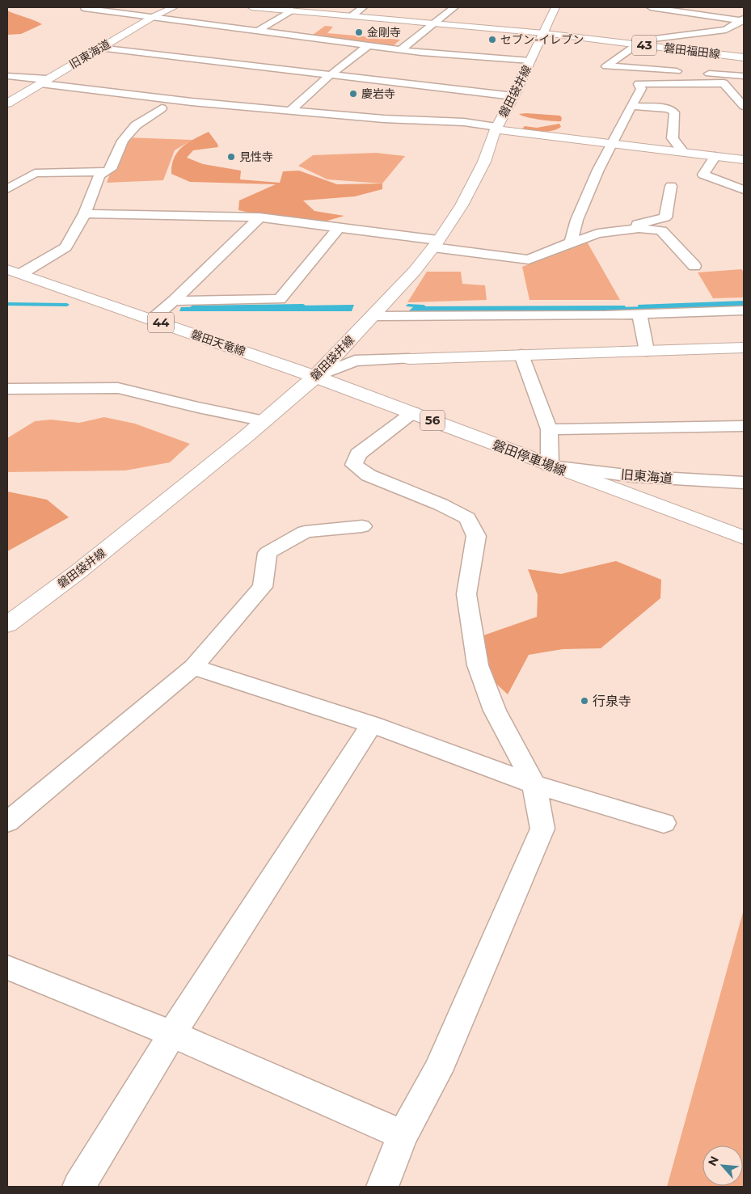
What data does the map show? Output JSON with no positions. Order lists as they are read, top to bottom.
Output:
{
  "streets": {
    "main road": [
      "43",
      "磐田福田線",
      "旧東海道",
      "磐田袋井線",
      "44",
      "磐田天竜線",
      "56",
      "磐田停車場線"
    ]
  },
  "crossings": [
    ["磐田福田線", "磐田袋井線"],
    ["旧東海道", "磐田停車場線"],
    ["磐田袋井線", "磐田天竜線"],
    ["磐田袋井線", "磐田停車場線"],
    ["磐田天竜線", "磐田停車場線"]
  ],
  "places": [
    "金剛寺",
    "セブン-イレブン",
    "慶岩寺",
    "見性寺",
    "行泉寺"
  ],
  "north": "top left"
}
